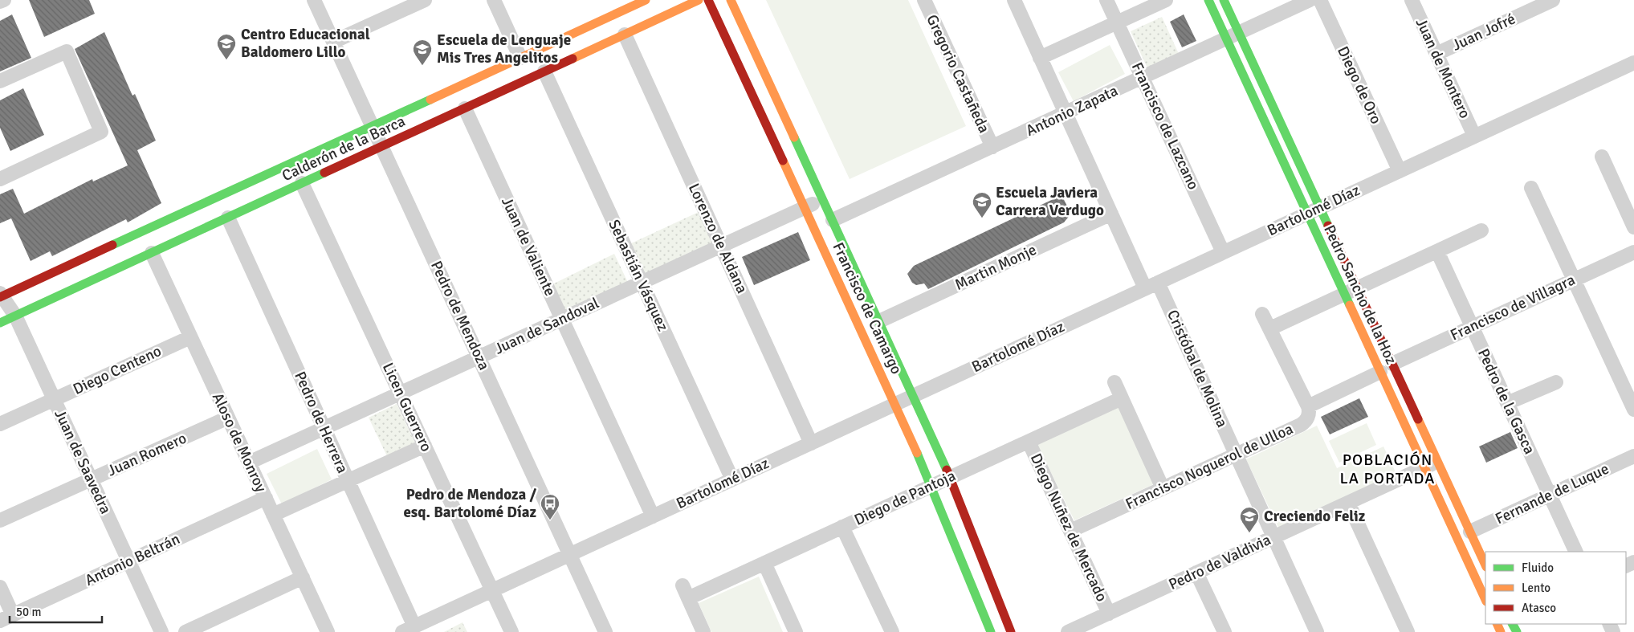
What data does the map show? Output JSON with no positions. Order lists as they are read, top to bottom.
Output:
{
  "streets": {
    "street": [
      "Juan Jofré",
      "Juan de Montero",
      "Gregorio Castañeda",
      "Diego de Oro",
      "Antonio Zapata",
      "Francisco de Lazcano",
      "Calderón de la Barca",
      "Bartolomé Díaz",
      "Lorenzo de Aldana",
      "Juan de Valiente",
      "Martin Monje",
      "Sebastián Vásquez",
      "Pedro Sancho de la Hoz",
      "Francisco de Villagra",
      "Francisco de Camargo",
      "Pedro de Mendoza",
      "Juan de Sandoval",
      "Cristóbal de Molina",
      "Diego Centeno",
      "Pedro de la Gasca",
      "Licen Guerrero",
      "Pedro de Herrera",
      "Aloso de Monroy",
      "Juan Romero",
      "Juan de Saavedra",
      "Francisco Noguerol de Ulloa",
      "Fernande de Luque",
      "Diego de Pantoja",
      "Diego Nuñez de Mercado",
      "Antonio Beltrán",
      "Pedro de Valdivia"
    ]
  },
  "crossings": [
    ["Juan Jofré", "Juan de Montero"],
    ["Juan de Montero", "Bartolomé Díaz"],
    ["Gregorio Castañeda", "Antonio Zapata"],
    ["Diego de Oro", "Bartolomé Díaz"],
    ["Antonio Zapata", "Francisco de Lazcano"],
    ["Antonio Zapata", "Pedro Sancho de la Hoz"],
    ["Antonio Zapata", "Francisco de Camargo"],
    ["Antonio Zapata", "Cristóbal de Molina"],
    ["Francisco de Lazcano", "Bartolomé Díaz"],
    ["Calderón de la Barca", "Lorenzo de Aldana"],
    ["Calderón de la Barca", "Juan de Valiente"],
    ["Calderón de la Barca", "Sebastián Vásquez"],
    ["Calderón de la Barca", "Pedro de Mendoza"],
    ["Calderón de la Barca", "Licen Guerrero"],
    ["Calderón de la Barca", "Pedro de Herrera"],
    ["Calderón de la Barca", "Aloso de Monroy"],
    ["Calderón de la Barca", "Juan de Saavedra"],
    ["Bartolomé Díaz", "Lorenzo de Aldana"],
    ["Bartolomé Díaz", "Juan de Valiente"],
    ["Bartolomé Díaz", "Sebastián Vásquez"],
    ["Bartolomé Díaz", "Pedro Sancho de la Hoz"],
    ["Bartolomé Díaz", "Francisco de Camargo"],
    ["Bartolomé Díaz", "Pedro de Mendoza"],
    ["Bartolomé Díaz", "Cristóbal de Molina"],
    ["Bartolomé Díaz", "Licen Guerrero"],
    ["Bartolomé Díaz", "Pedro de Herrera"],
    ["Lorenzo de Aldana", "Juan de Sandoval"],
    ["Juan de Valiente", "Juan de Sandoval"],
    ["Martin Monje", "Francisco de Camargo"],
    ["Martin Monje", "Cristóbal de Molina"],
    ["Sebastián Vásquez", "Juan de Sandoval"],
    ["Pedro Sancho de la Hoz", "Francisco de Villagra"],
    ["Pedro Sancho de la Hoz", "Fernande de Luque"],
    ["Pedro Sancho de la Hoz", "Pedro de Valdivia"],
    ["Francisco de Villagra", "Pedro de la Gasca"],
    ["Francisco de Camargo", "Juan de Sandoval"],
    ["Francisco de Camargo", "Diego de Pantoja"],
    ["Pedro de Mendoza", "Juan de Sandoval"],
    ["Juan de Sandoval", "Licen Guerrero"],
    ["Juan de Sandoval", "Pedro de Herrera"],
    ["Juan de Sandoval", "Aloso de Monroy"],
    ["Cristóbal de Molina", "Francisco Noguerol de Ulloa"],
    ["Cristóbal de Molina", "Pedro de Valdivia"],
    ["Diego Centeno", "Aloso de Monroy"],
    ["Diego Centeno", "Juan de Saavedra"],
    ["Pedro de la Gasca", "Fernande de Luque"],
    ["Aloso de Monroy", "Juan Romero"],
    ["Aloso de Monroy", "Antonio Beltrán"],
    ["Juan Romero", "Juan de Saavedra"],
    ["Juan de Saavedra", "Antonio Beltrán"],
    ["Francisco Noguerol de Ulloa", "Diego Nuñez de Mercado"],
    ["Diego de Pantoja", "Diego Nuñez de Mercado"],
    ["Diego Nuñez de Mercado", "Pedro de Valdivia"]
  ],
  "districts": ["POBLACIÓN LA PORTADA"],
  "places": {
    "school or university": [
      "Centro Educacional Baldomero Lillo",
      "Escuela de Lenguaje Mis Tres Angelitos",
      "Escuela Javiera Carrera Verdugo",
      "Creciendo Feliz"
    ],
    "bus stop": ["Pedro de Mendoza / esq. Bartolomé Díaz"]
  },
  "legend": ["Fluido", "Lento", "Atasco"],
  "scale_bar": "50 m"
}
